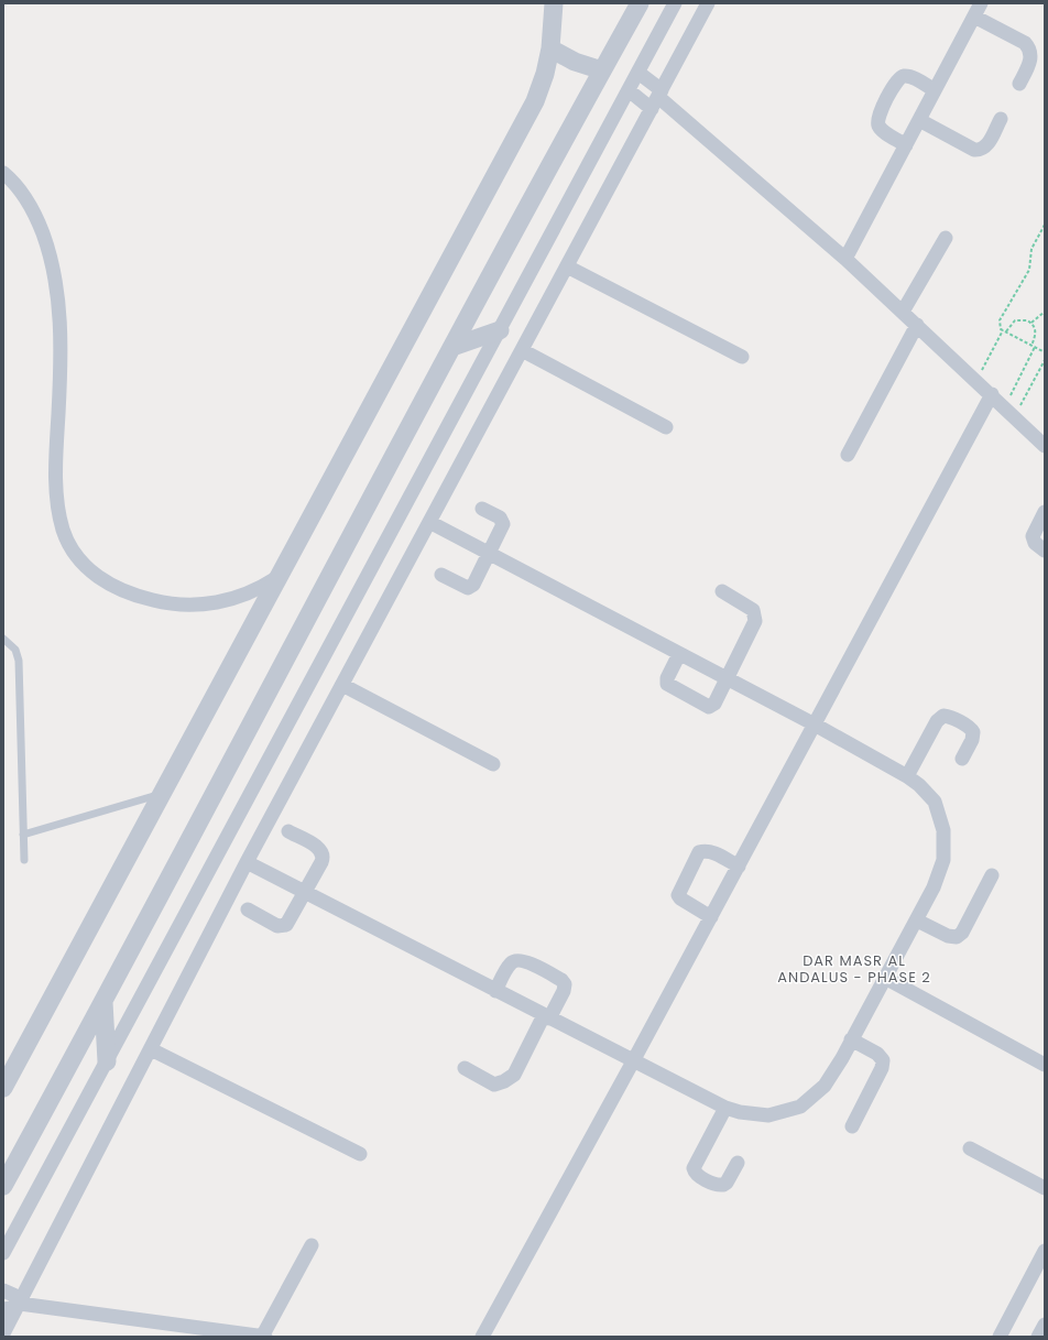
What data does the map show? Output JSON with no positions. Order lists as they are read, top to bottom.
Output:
{
  "districts": ["DAR MASR AL ANDALUS - PHASE 2"]
}
